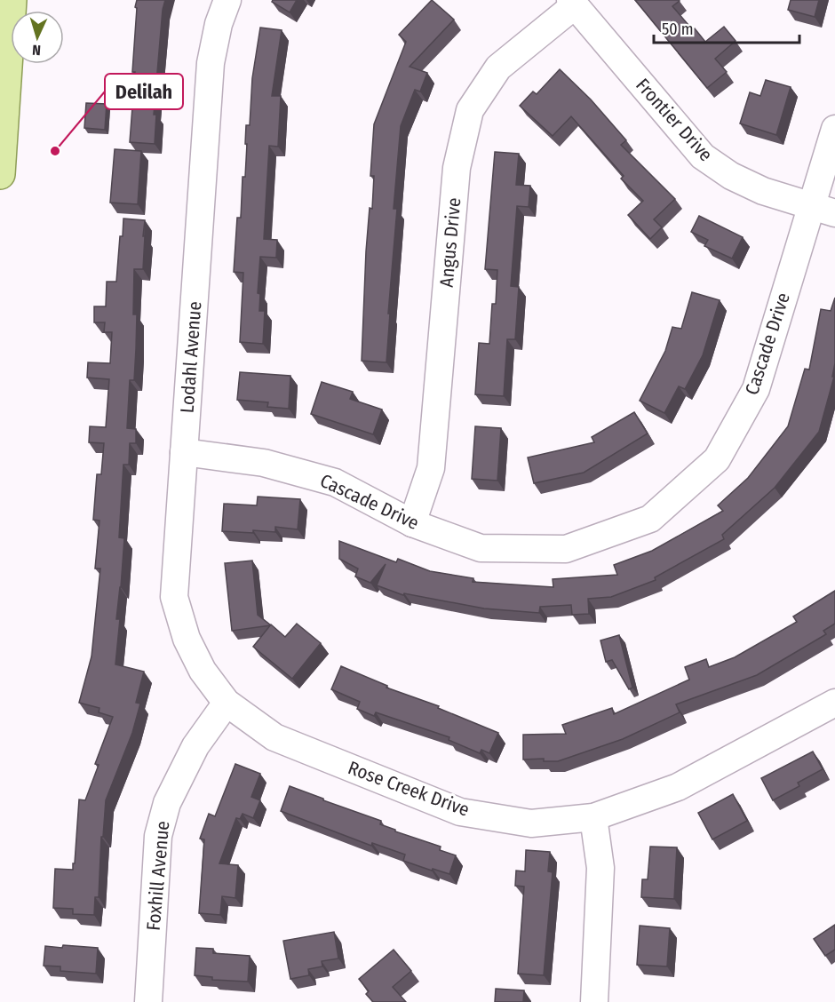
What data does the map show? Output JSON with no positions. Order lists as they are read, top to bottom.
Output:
{
  "streets": {
    "street": [
      "Frontier Drive",
      "Angus Drive",
      "Cascade Drive",
      "Lodahl Avenue",
      "Rose Creek Drive",
      "Foxhill Avenue"
    ]
  },
  "crossings": [
    ["Frontier Drive", "Angus Drive"],
    ["Frontier Drive", "Cascade Drive"],
    ["Angus Drive", "Cascade Drive"],
    ["Cascade Drive", "Lodahl Avenue"],
    ["Lodahl Avenue", "Rose Creek Drive"],
    ["Lodahl Avenue", "Foxhill Avenue"],
    ["Rose Creek Drive", "Foxhill Avenue"]
  ],
  "places": ["Delilah"],
  "scale_bar": "50 m",
  "north": "bottom"
}
